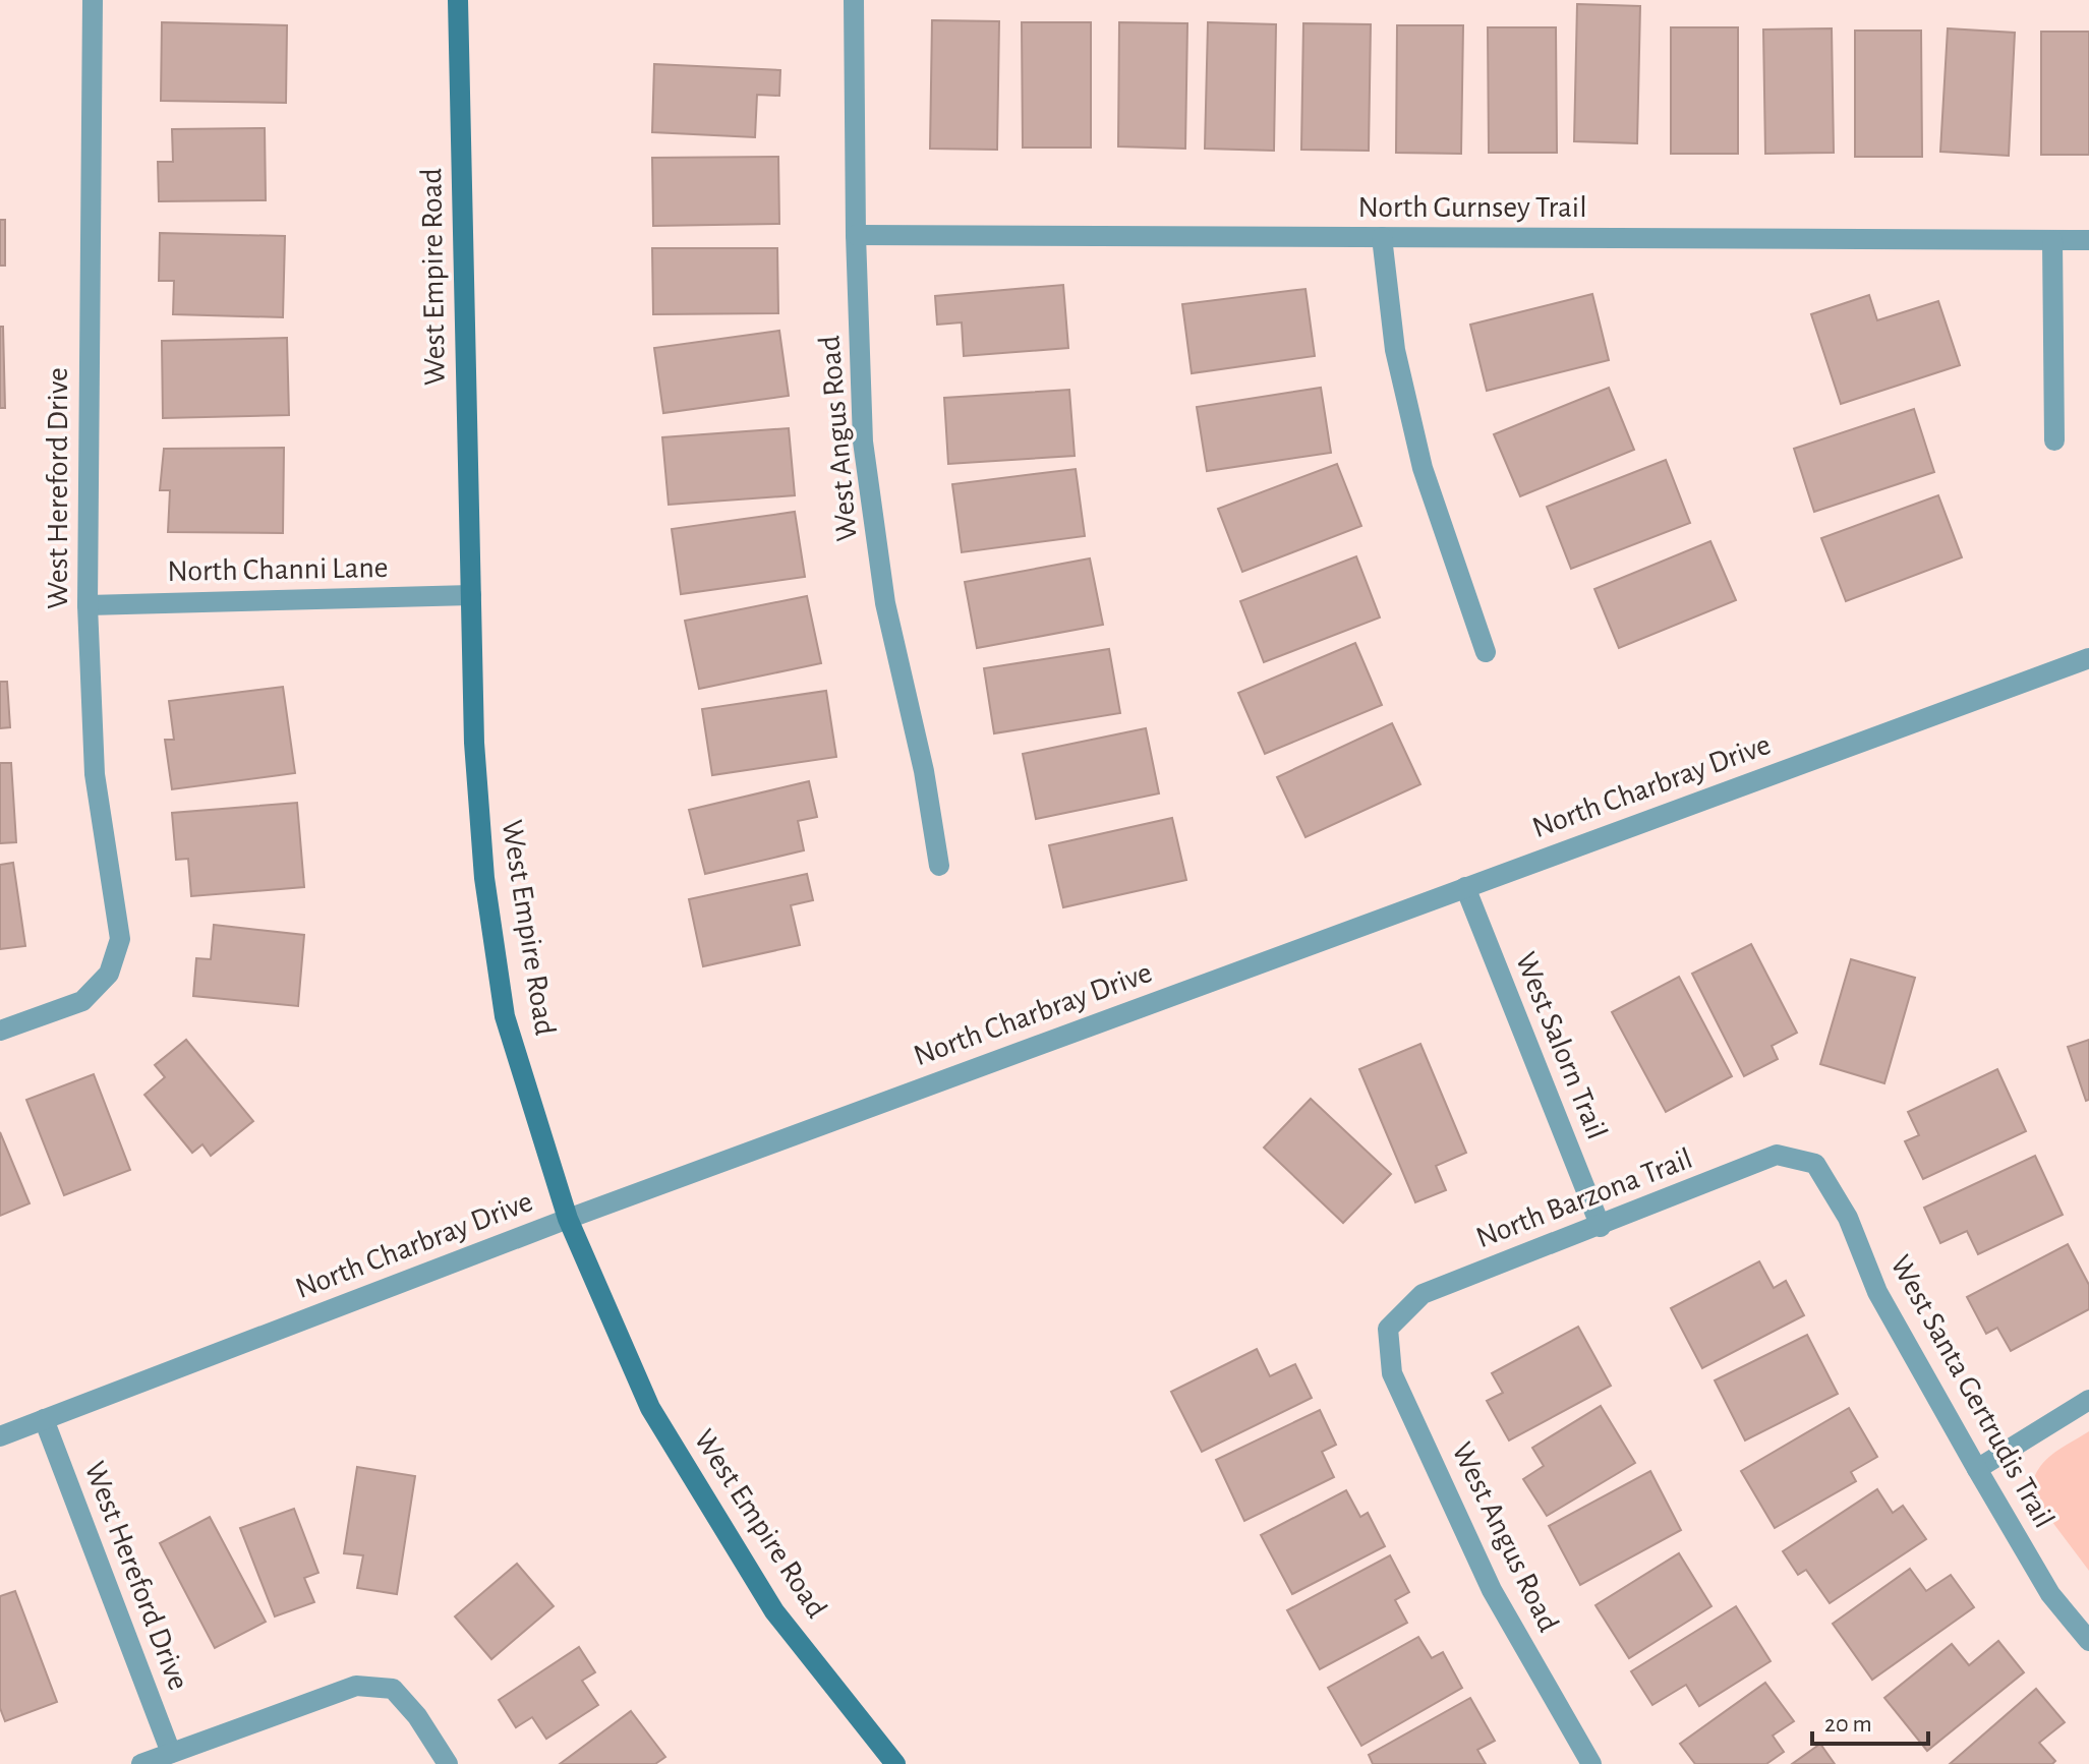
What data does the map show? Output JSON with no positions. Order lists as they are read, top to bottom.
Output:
{
  "streets": {
    "street": [
      "North Gurnsey Trail",
      "West Empire Road",
      "West Angus Road",
      "West Hereford Drive",
      "North Channi Lane",
      "North Charbray Drive",
      "West Salorn Trail",
      "North Barzona Trail",
      "West Santa Gertrudis Trail"
    ]
  },
  "crossings": [
    ["North Gurnsey Trail", "West Angus Road"],
    ["West Empire Road", "North Channi Lane"],
    ["West Empire Road", "North Charbray Drive"],
    ["West Angus Road", "North Barzona Trail"],
    ["West Hereford Drive", "North Channi Lane"],
    ["West Hereford Drive", "North Charbray Drive"],
    ["North Charbray Drive", "West Salorn Trail"],
    ["West Salorn Trail", "North Barzona Trail"],
    ["North Barzona Trail", "West Santa Gertrudis Trail"]
  ],
  "scale_bar": "20 m"
}
